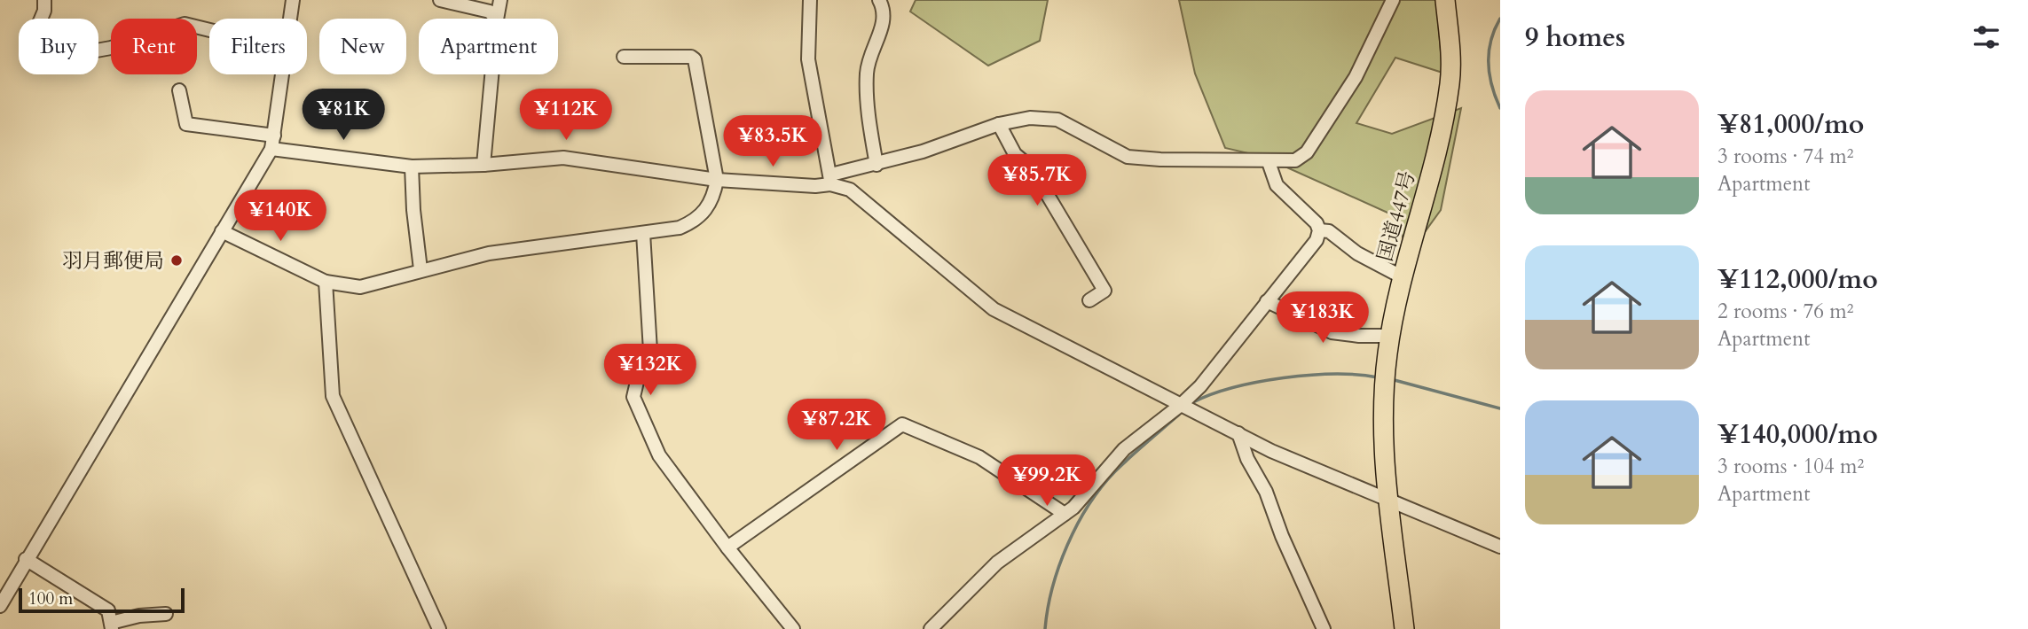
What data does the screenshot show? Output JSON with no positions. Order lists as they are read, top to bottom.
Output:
{
  "streets": {
    "highway": ["国道447号"]
  },
  "places": ["羽月郵便局"],
  "scale_bar": "100 m",
  "page": {
    "heading": "9 homes",
    "chip": [
      "Buy",
      "Rent",
      "Filters",
      "New",
      "Apartment"
    ],
    "list": [
      {
        "name": "¥81,000/mo",
        "note": "3 rooms · 74 m² · Apartment"
      },
      {
        "name": "¥112,000/mo",
        "note": "2 rooms · 76 m² · Apartment"
      },
      {
        "name": "¥140,000/mo",
        "note": "3 rooms · 104 m² · Apartment"
      }
    ],
    "price": [
      "¥81K",
      "¥112K",
      "¥83.5K",
      "¥85.7K",
      "¥140K",
      "¥183K",
      "¥132K",
      "¥87.2K",
      "¥99.2K"
    ],
    "scale": "100 m"
  }
}
